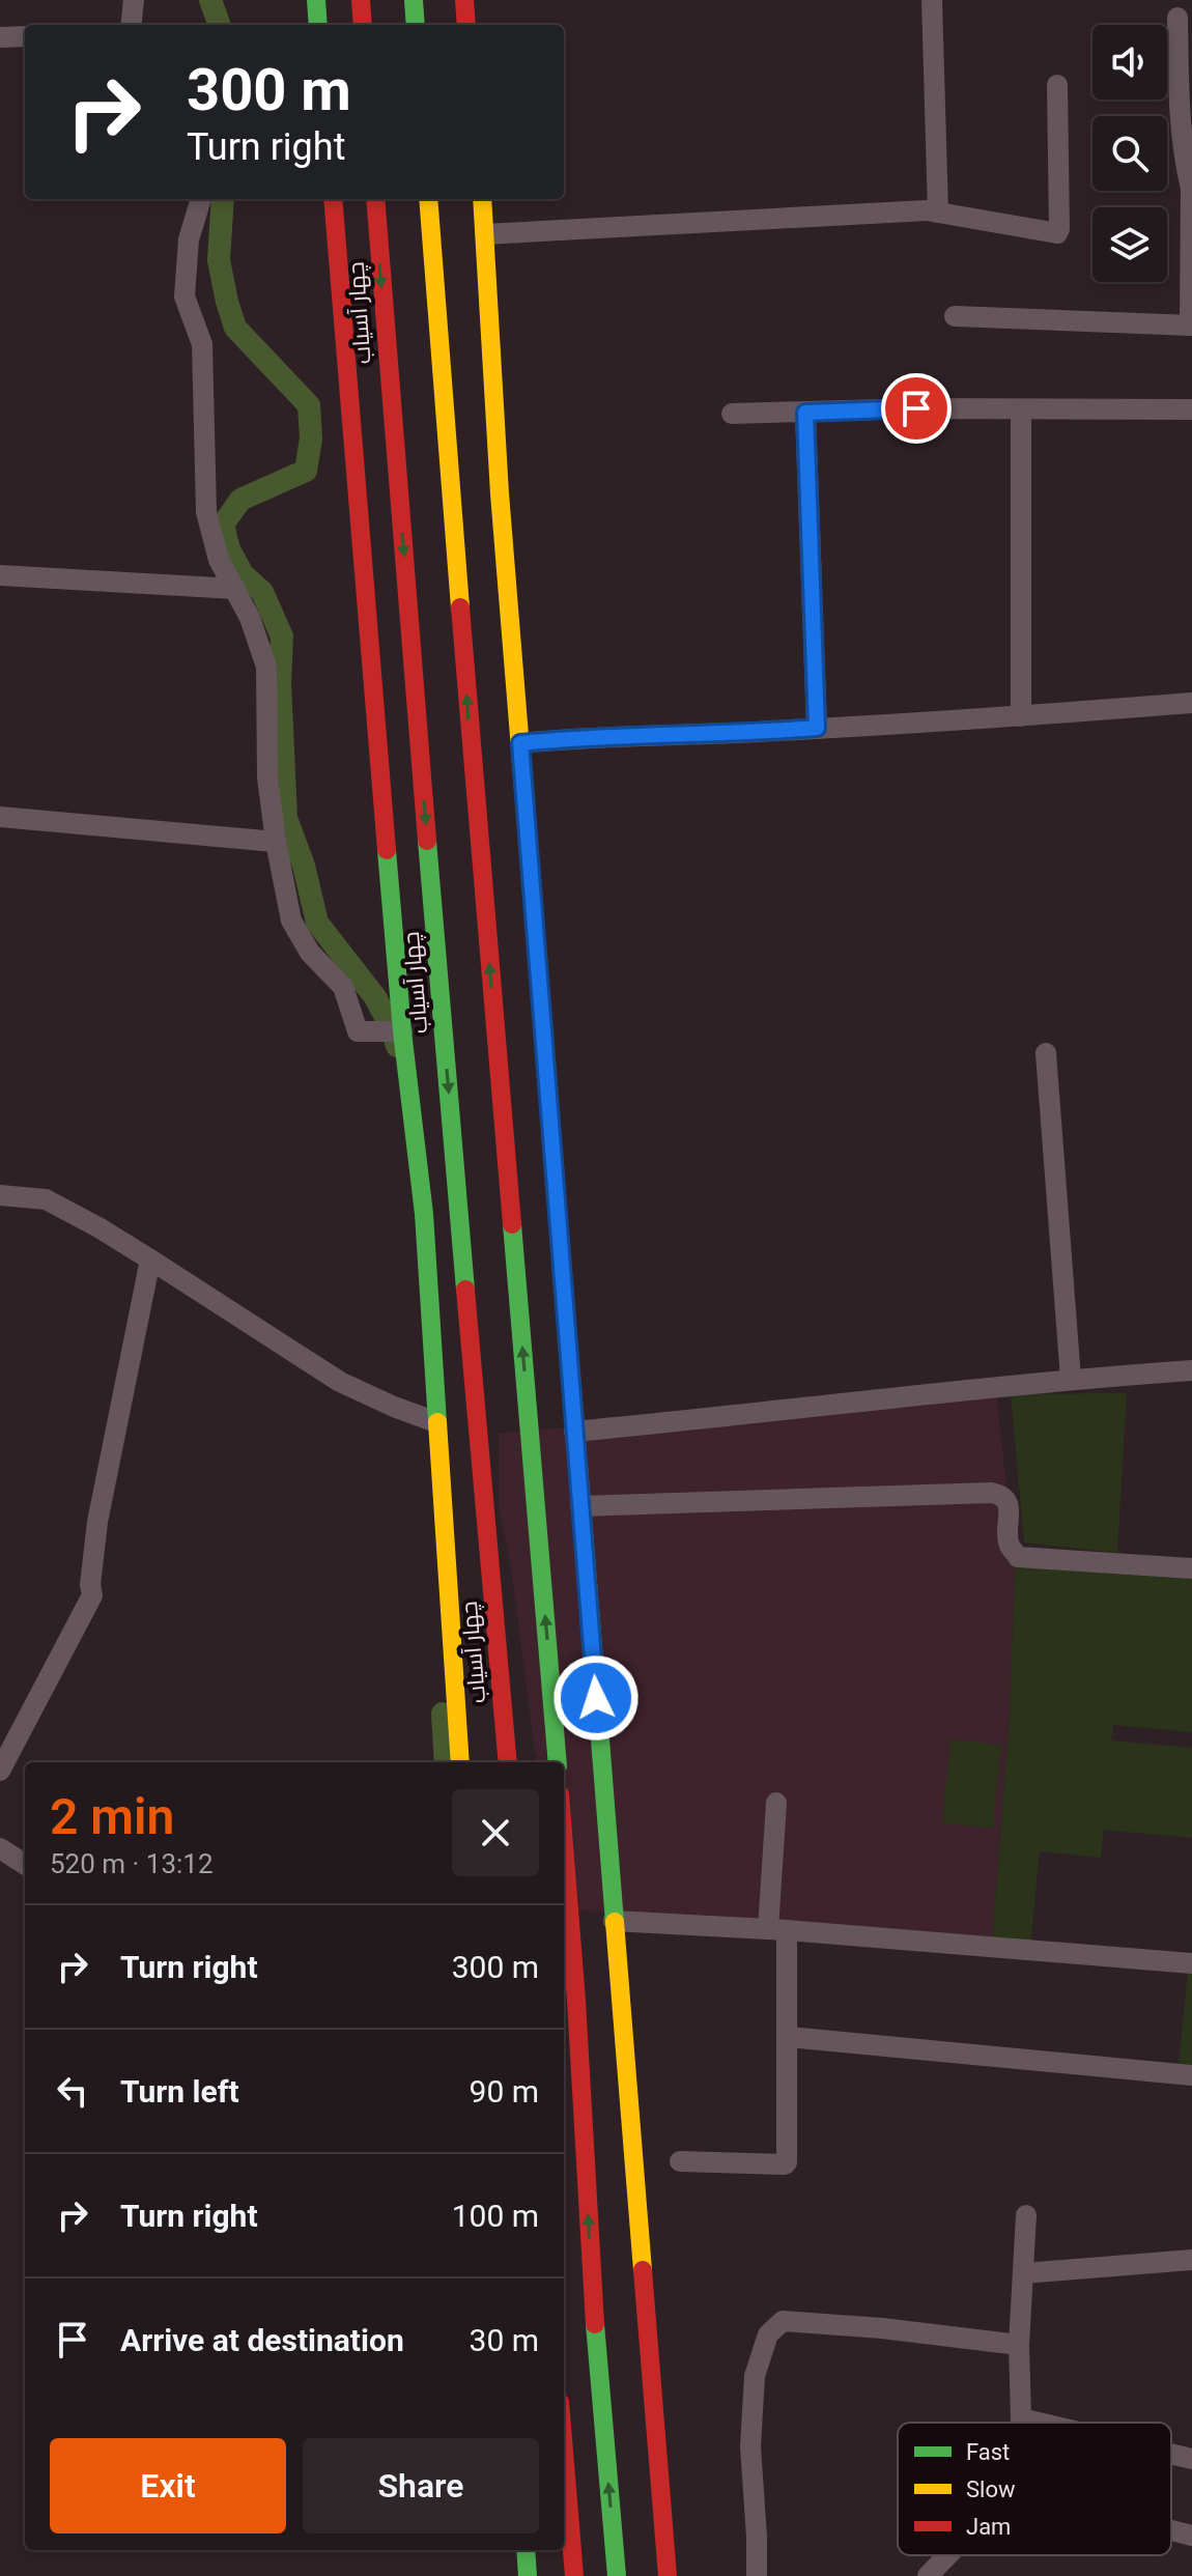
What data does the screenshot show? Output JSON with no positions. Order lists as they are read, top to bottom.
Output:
{
  "streets": {
    "main road": ["چهار آسیاب"]
  },
  "legend": ["Fast", "Slow", "Jam"],
  "page": {
    "turn": ["300 m", "Turn right"],
    "heading": ["2 min", "520 m · 13:12"],
    "list": [
      {
        "name": "Turn right",
        "value": "300 m"
      },
      {
        "name": "Turn left",
        "value": "90 m"
      },
      {
        "name": "Turn right",
        "value": "100 m"
      },
      {
        "name": "Arrive at destination",
        "value": "30 m"
      }
    ],
    "buttons": ["Exit", "Share"]
  }
}
